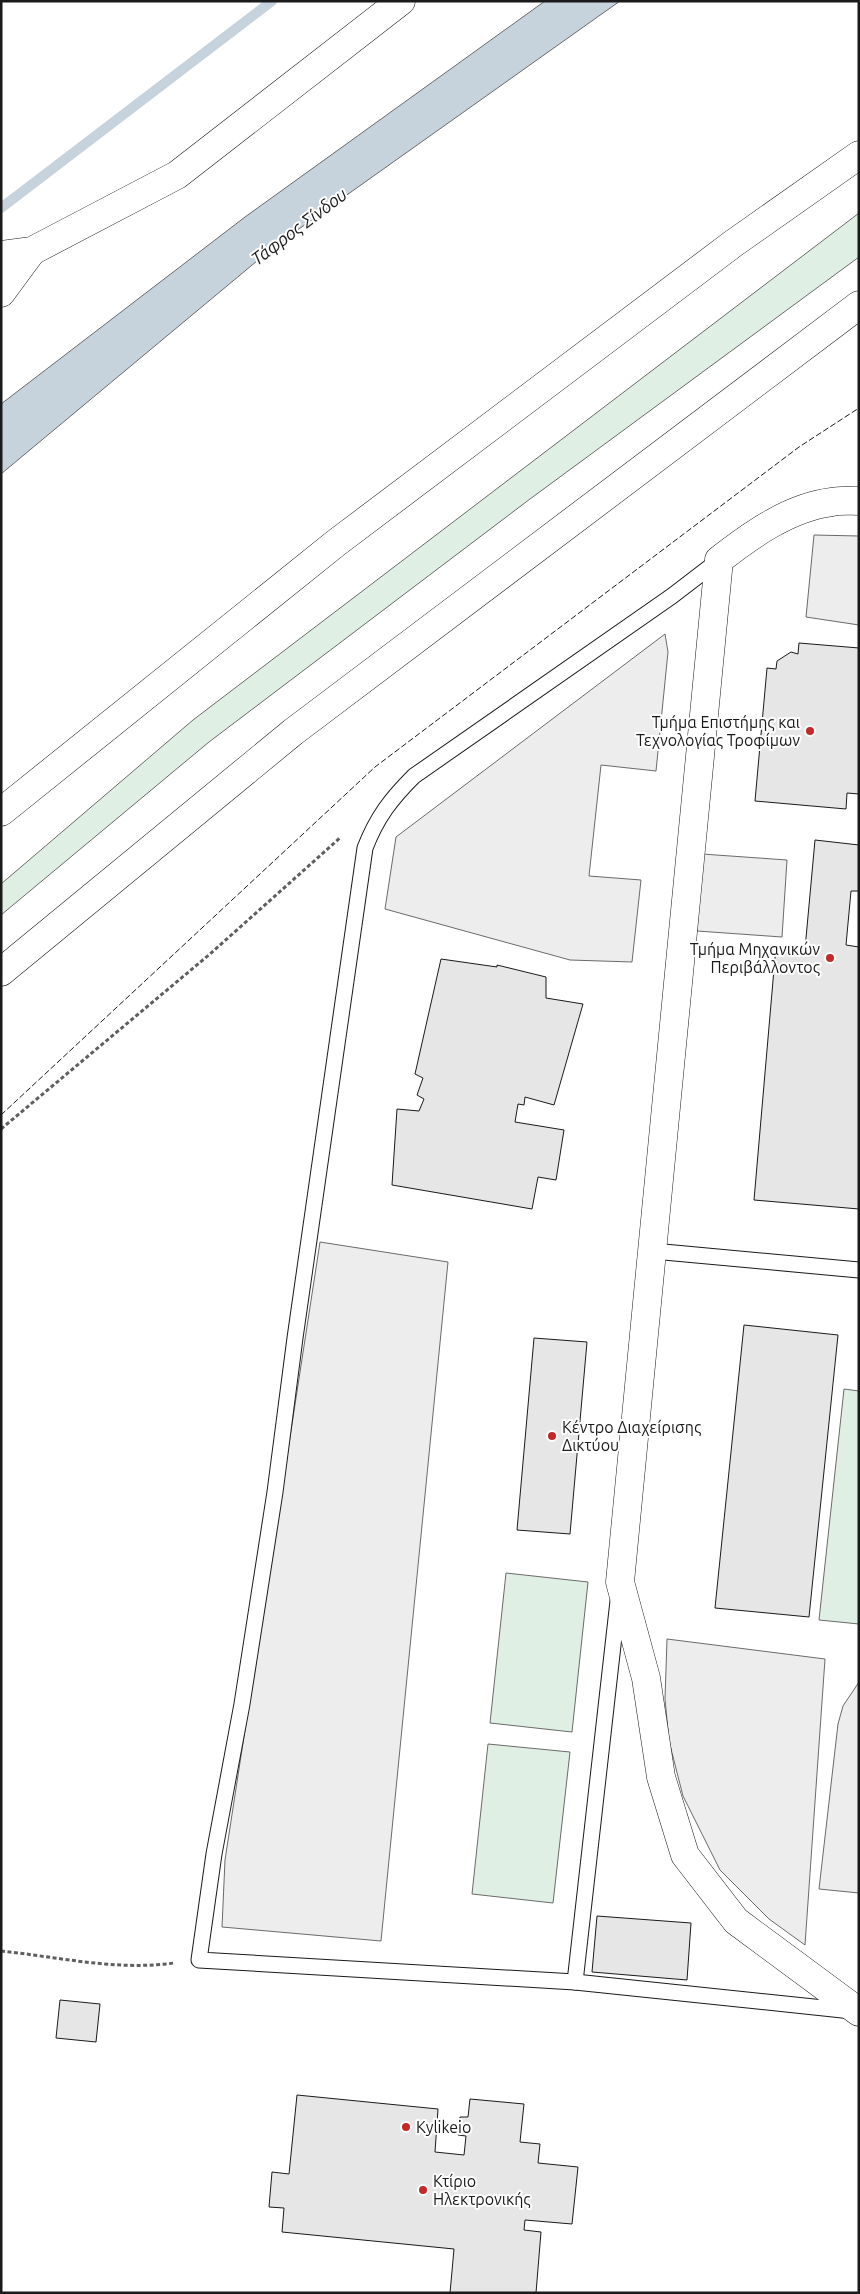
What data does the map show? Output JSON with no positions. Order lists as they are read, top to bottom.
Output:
{
  "water": ["Τάφρος Σίνδου"],
  "places": [
    "Τμήμα Επιστήμης και Τεχνολογίας Τροφίμων",
    "Τμήμα Μηχανικών Περιβάλλοντος",
    "Κέντρο Διαχείρισης Δικτύου",
    "Kylikeio",
    "Κτίριο Ηλεκτρονικής"
  ]
}
